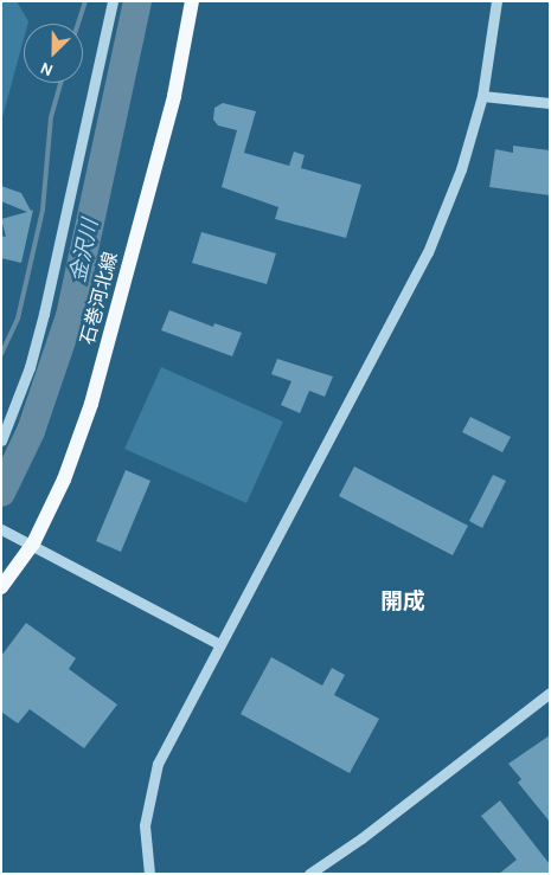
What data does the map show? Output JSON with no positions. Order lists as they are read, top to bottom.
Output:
{
  "streets": {
    "main road": ["石巻河北線"]
  },
  "districts": ["開成"],
  "water": ["金沢川"],
  "north": "bottom left"
}
